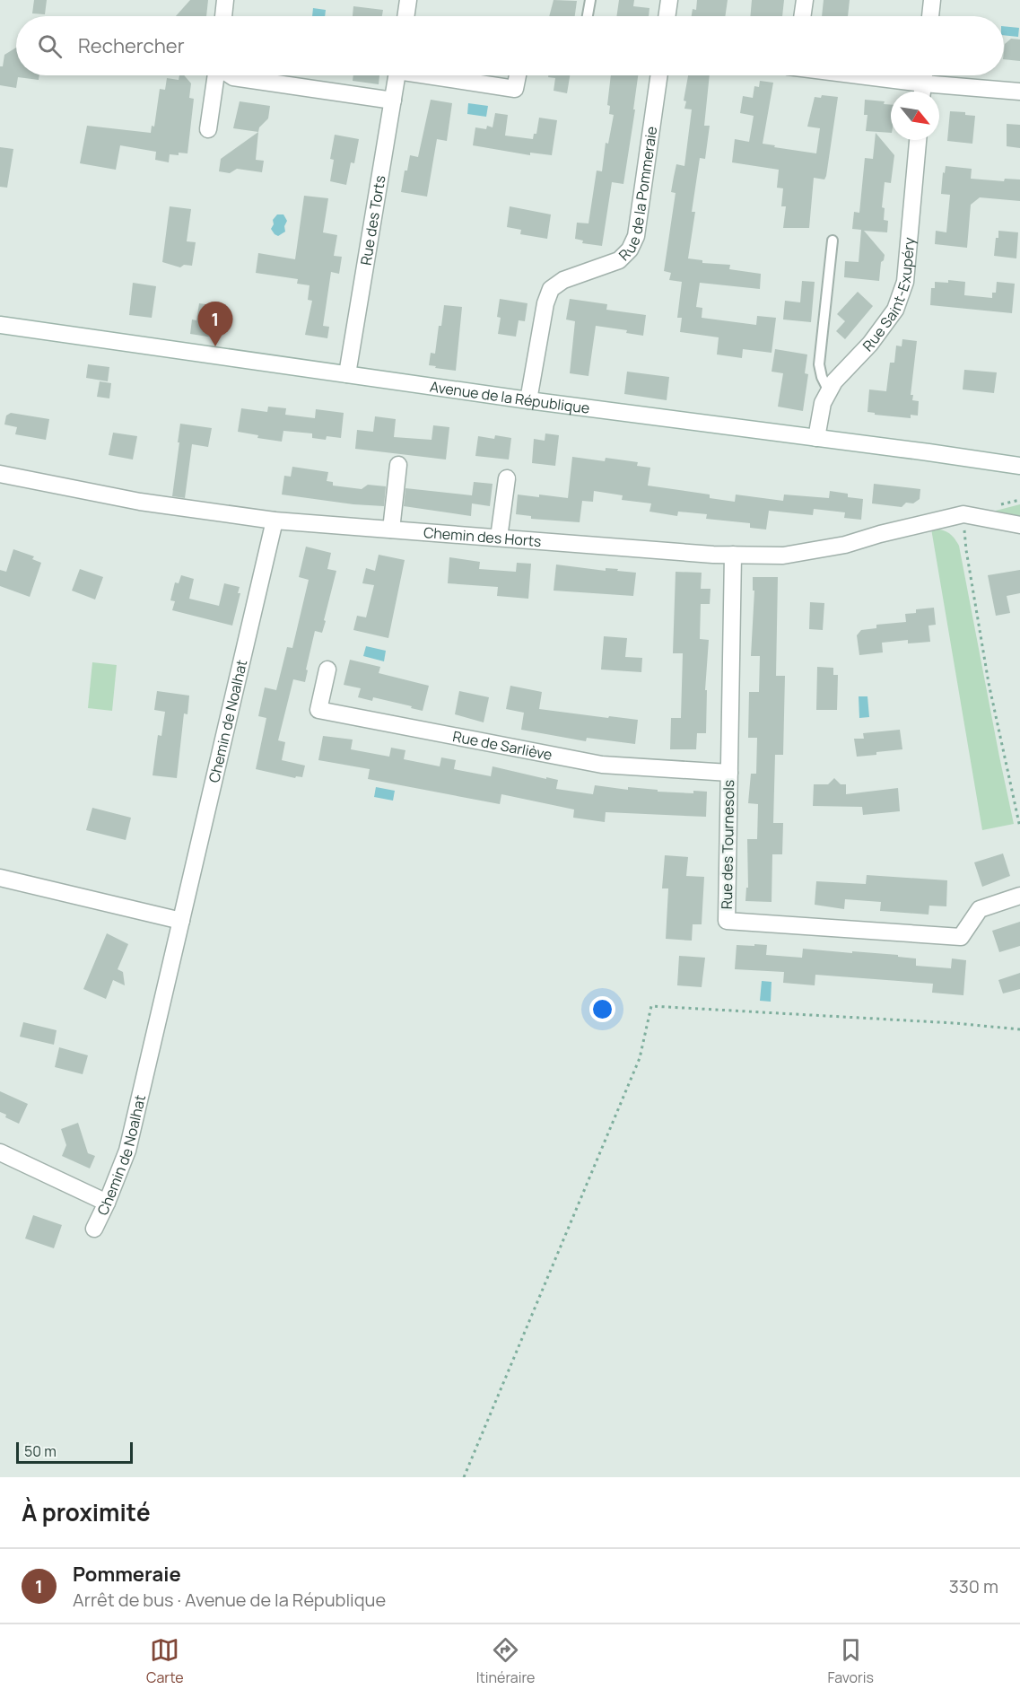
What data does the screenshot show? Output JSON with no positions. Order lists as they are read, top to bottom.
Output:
{
  "streets": {
    "street": [
      "Rue de la Pommeraie",
      "Rue des Torts",
      "Rue Saint-Exupéry",
      "Avenue de la République",
      "Chemin des Horts",
      "Chemin de Noalhat",
      "Rue de Sarliève",
      "Rue des Tournesols"
    ]
  },
  "crossings": [
    ["Rue de la Pommeraie", "Avenue de la République"],
    ["Rue des Torts", "Avenue de la République"],
    ["Rue Saint-Exupéry", "Avenue de la République"],
    ["Chemin des Horts", "Chemin de Noalhat"],
    ["Chemin des Horts", "Rue des Tournesols"],
    ["Rue de Sarliève", "Rue des Tournesols"]
  ],
  "scale_bar": "50 m",
  "north": "bottom right",
  "page": {
    "search": "Rechercher",
    "pins": "1",
    "scale": "50 m",
    "heading": "À proximité",
    "list": [
      {
        "mark": "1",
        "name": "Pommeraie",
        "note": "Arrêt de bus · Avenue de la République",
        "value": "330 m"
      }
    ],
    "nav": ["Carte", "Itinéraire", "Favoris"]
  }
}
